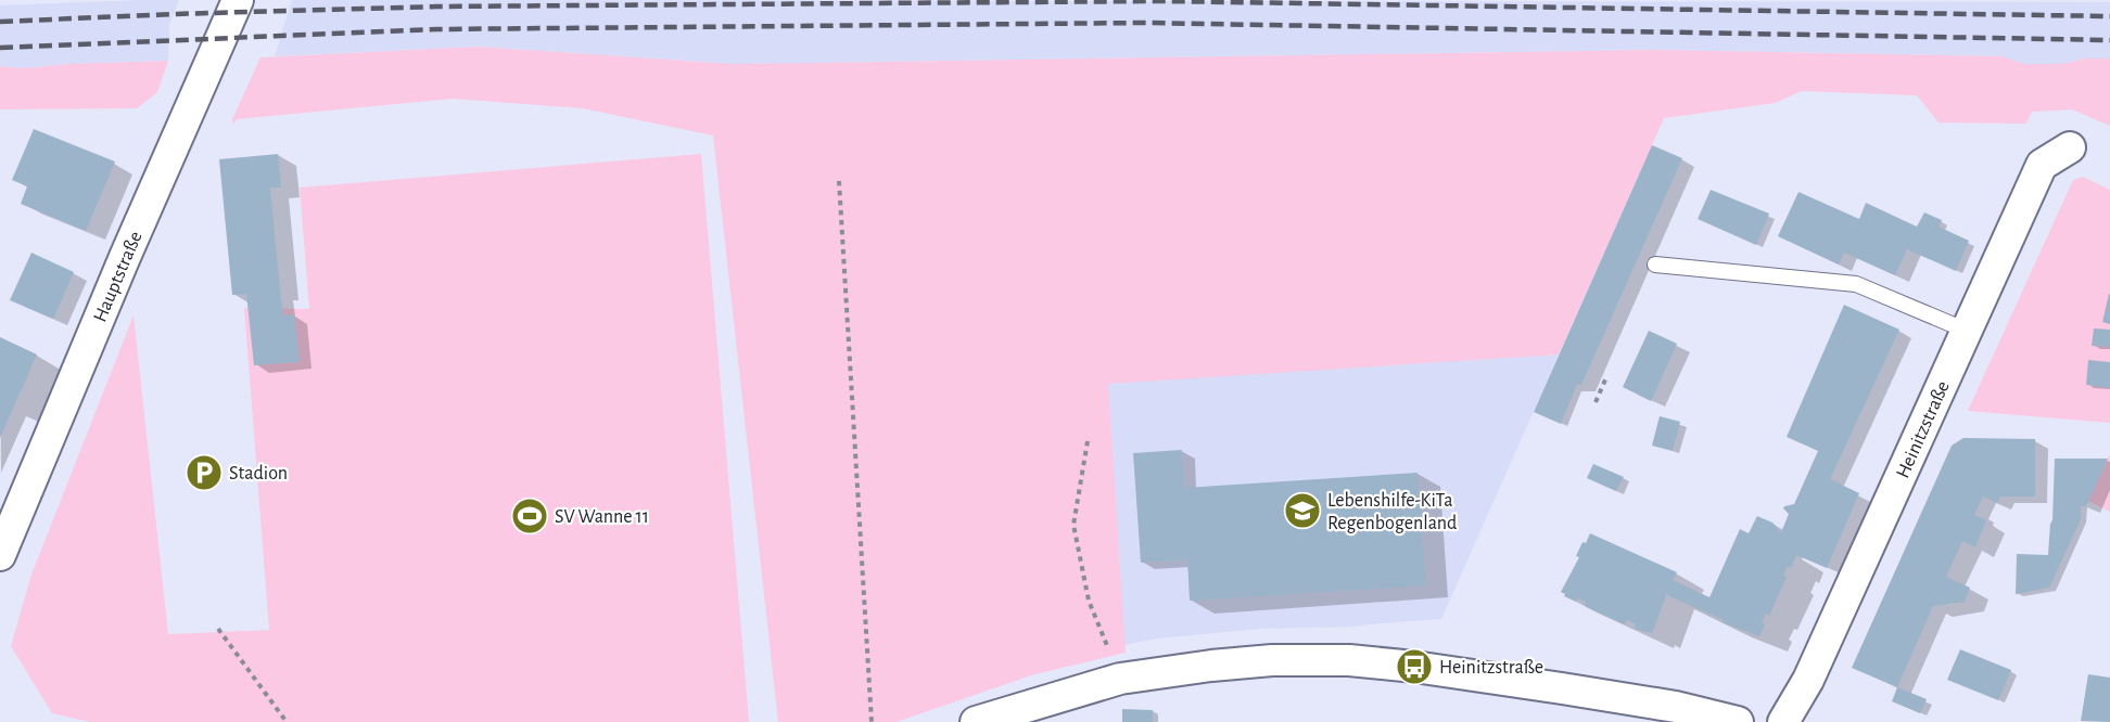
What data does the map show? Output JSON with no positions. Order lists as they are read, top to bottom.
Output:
{
  "streets": {
    "street": ["Hauptstraße", "Heinitzstraße"]
  },
  "places": {
    "parking": ["Stadion"],
    "school or university": ["Lebenshilfe-KiTa Regenbogenland"],
    "sports": ["SV Wanne 11"],
    "bus stop": ["Heinitzstraße"]
  }
}
